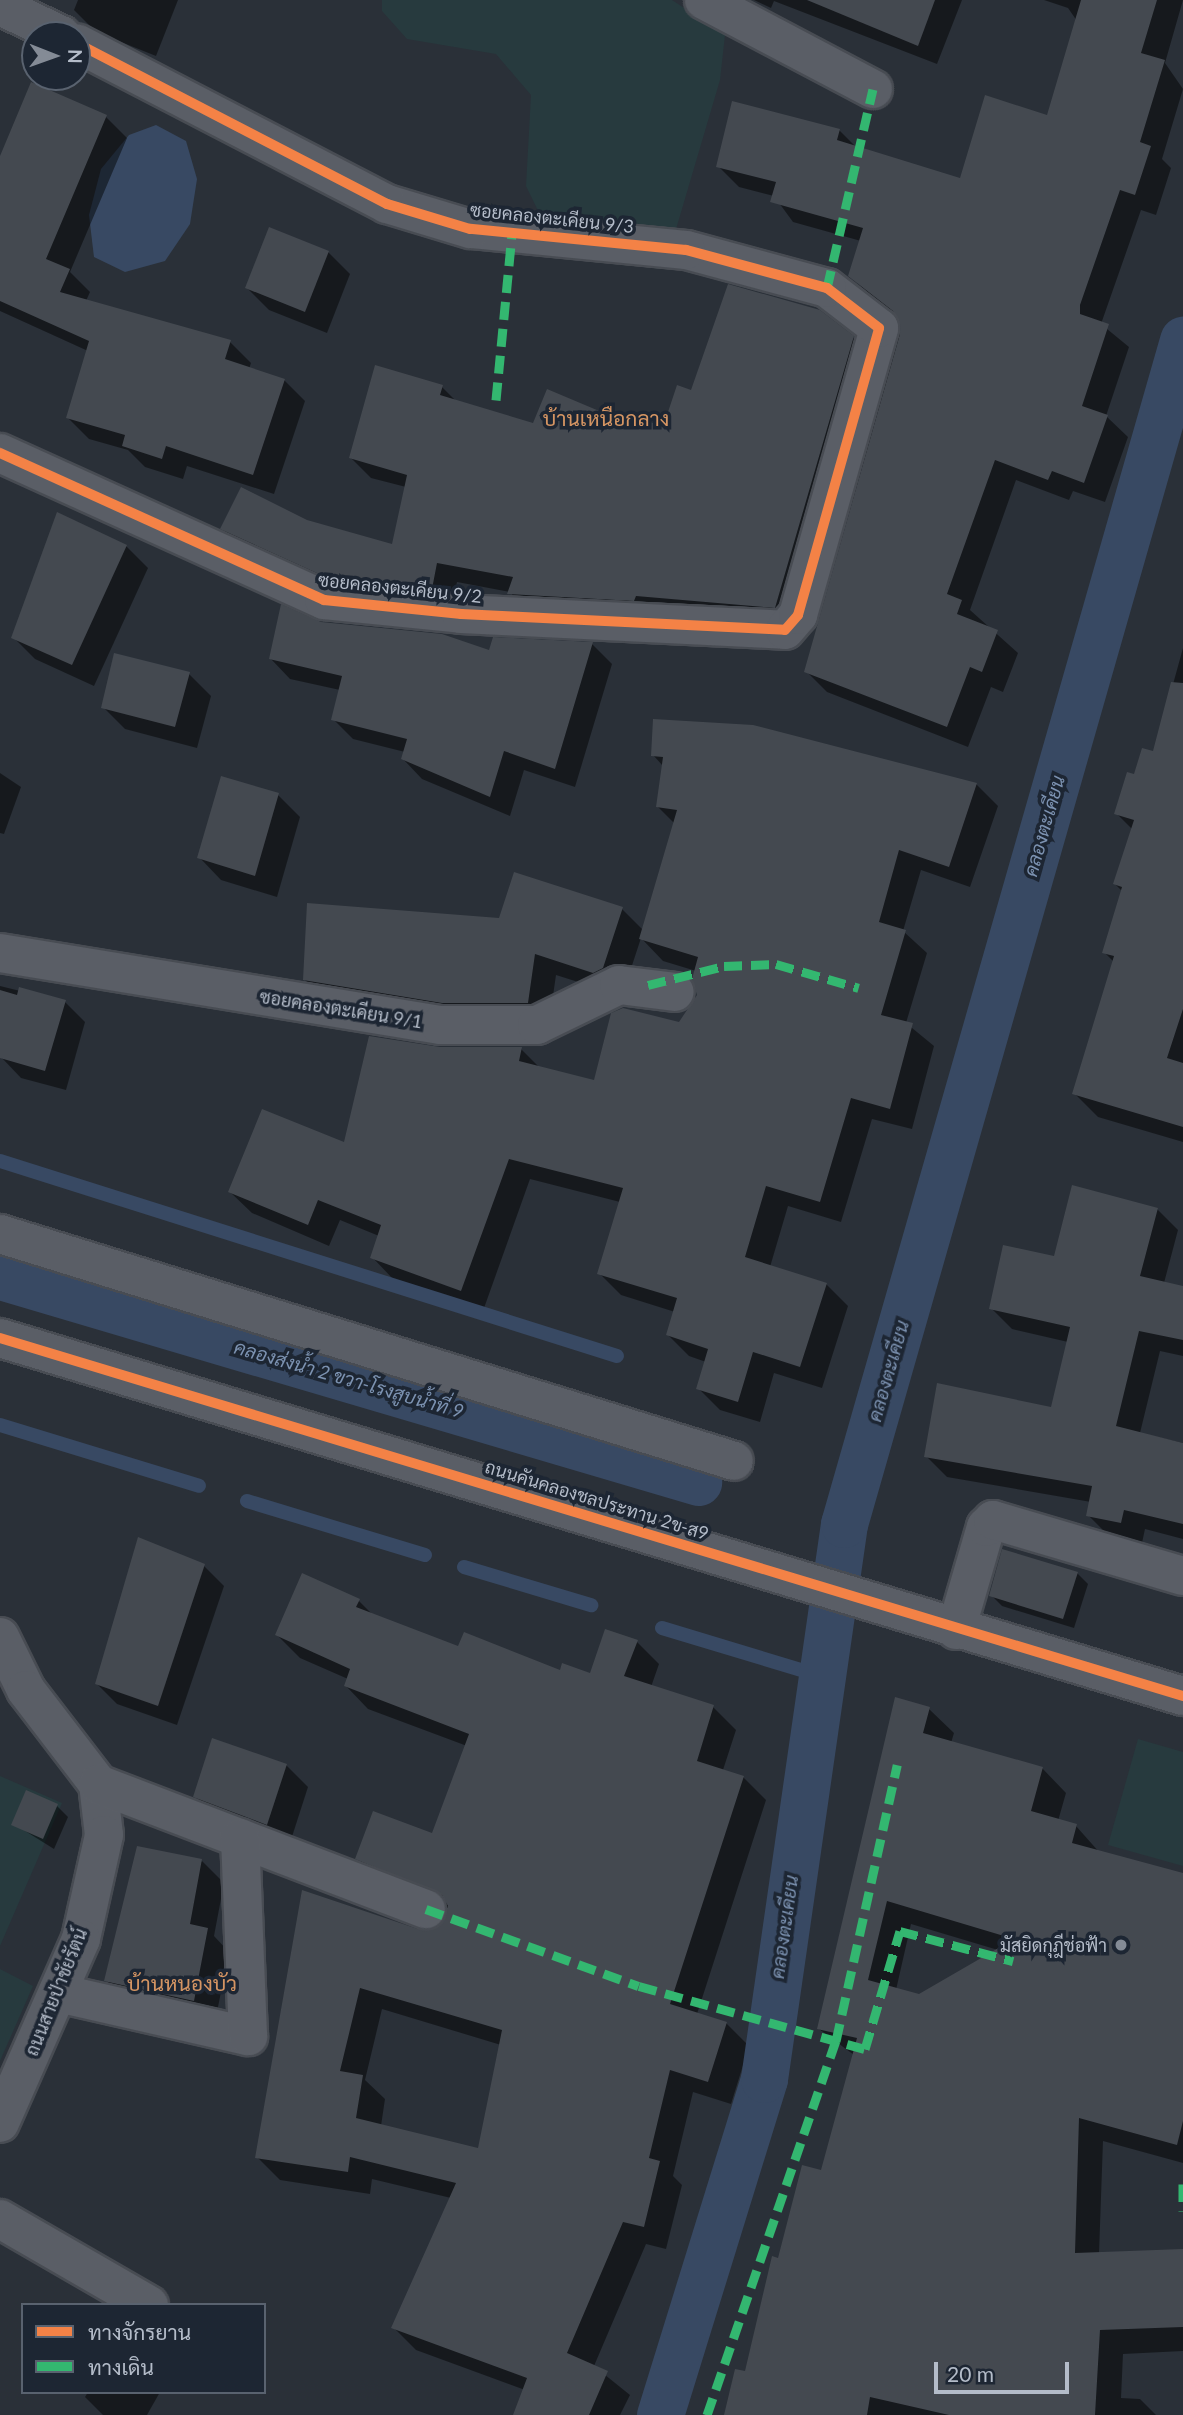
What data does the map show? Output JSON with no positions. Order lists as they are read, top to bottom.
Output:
{
  "streets": {
    "street": [
      "ซอยคลองตะเคียน 9/3",
      "ซอยคลองตะเคียน 9/2",
      "ซอยคลองตะเคียน 9/1",
      "ถนนคันคลองชลประทาน 2ข-ส9",
      "ถนนสายป่าชัยรัตน์"
    ]
  },
  "crossings": [
    ["ซอยคลองตะเคียน 9/3", "ซอยคลองตะเคียน 9/2"]
  ],
  "districts": ["บ้านเหนือกลาง", "บ้านหนองบัว"],
  "water": ["คลองตะเคียน", "คลองส่งน้ำ 2 ขวา-โรงสูบน้ำที่ 9"],
  "places": ["มัสยิดกุฎีช่อฟ้า"],
  "legend": ["ทางจักรยาน", "ทางเดิน"],
  "scale_bar": "20 m",
  "north": "right"
}
